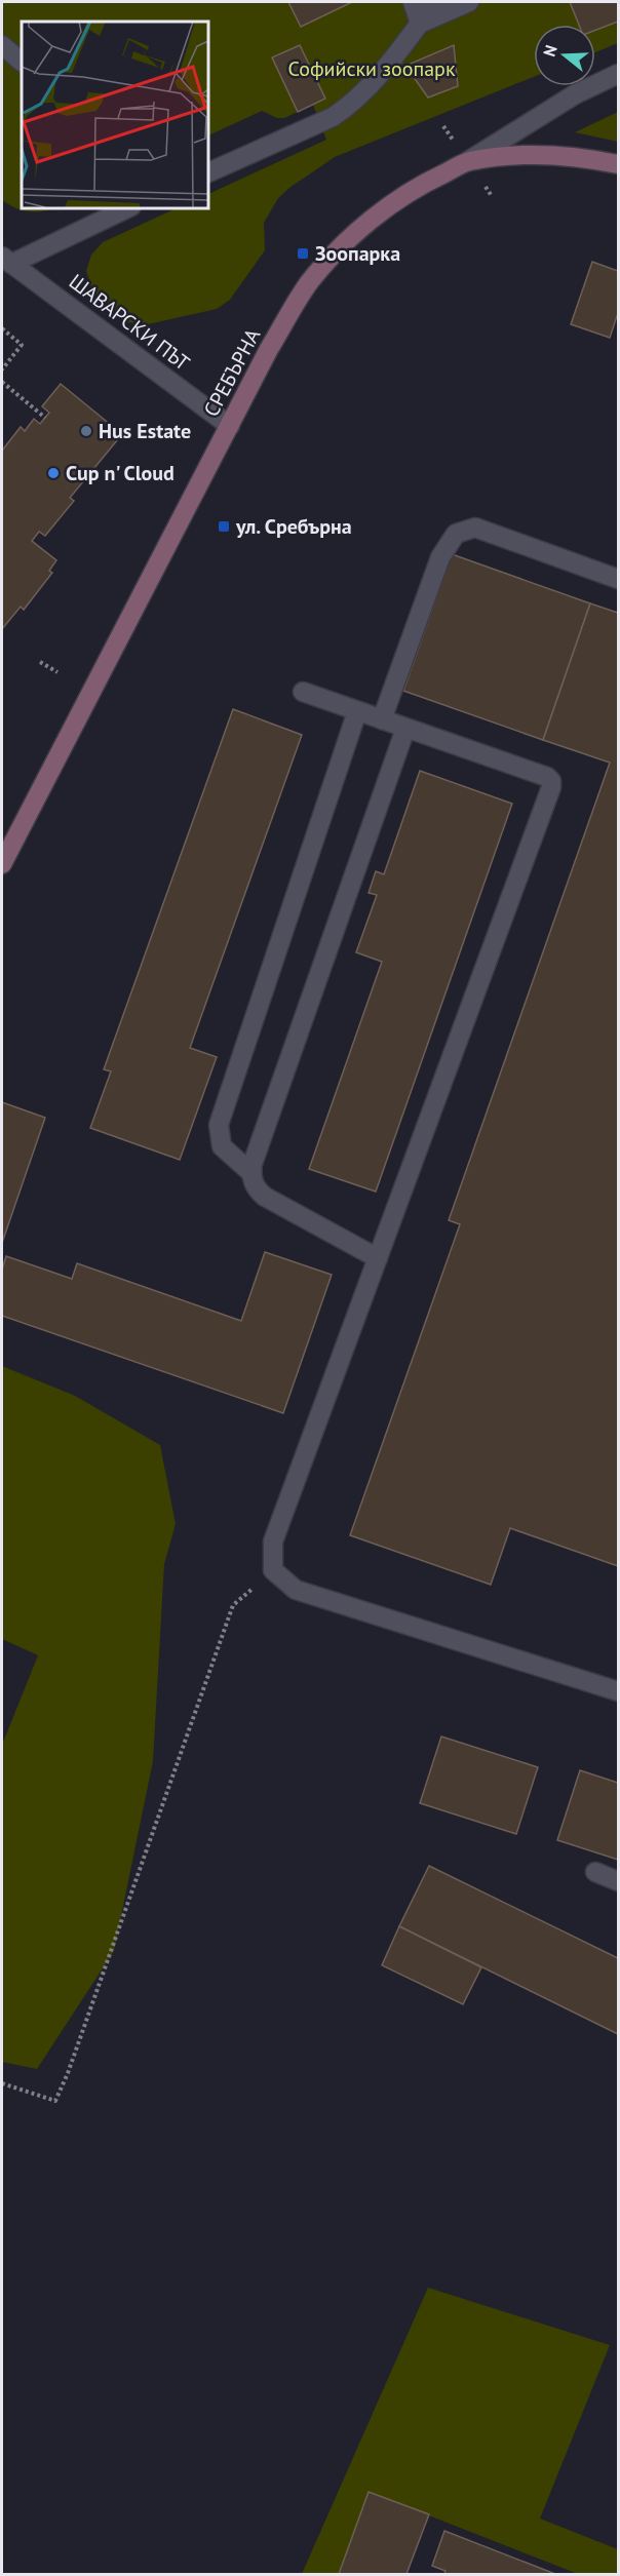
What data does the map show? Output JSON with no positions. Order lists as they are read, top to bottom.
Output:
{
  "streets": {
    "street": ["ШАВАРСКИ ПЪТ", "СРЕБЪРНА"]
  },
  "crossings": [
    ["ШАВАРСКИ ПЪТ", "СРЕБЪРНА"]
  ],
  "parks": ["Софийски зоопарк"],
  "places": {
    "transit": ["Зоопарка", "ул. Сребърна"],
    "other": ["Hus Estate", "Cup n' Cloud"]
  },
  "north": "left"
}
